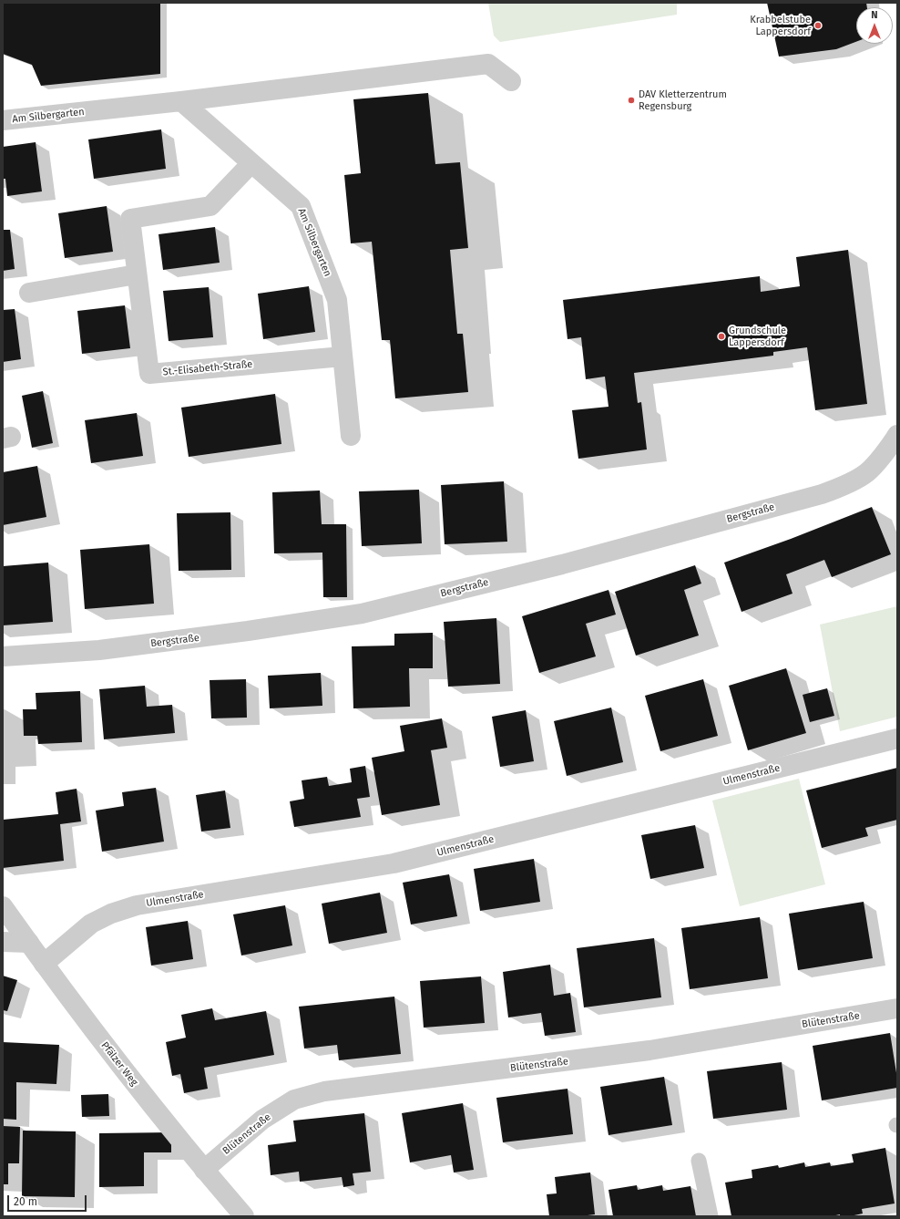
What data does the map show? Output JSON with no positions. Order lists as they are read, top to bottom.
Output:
{
  "streets": {
    "street": [
      "Am Silbergarten",
      "St.-Elisabeth-Straße",
      "Bergstraße",
      "Ulmenstraße",
      "Blütenstraße",
      "Pfälzer Weg"
    ]
  },
  "crossings": [
    ["Am Silbergarten", "St.-Elisabeth-Straße"],
    ["Ulmenstraße", "Pfälzer Weg"],
    ["Blütenstraße", "Pfälzer Weg"]
  ],
  "places": ["Krabbelstube Lappersdorf", "DAV Kletterzentrum Regensburg", "Grundschule Lappersdorf"],
  "scale_bar": "20 m",
  "north": "top"
}
